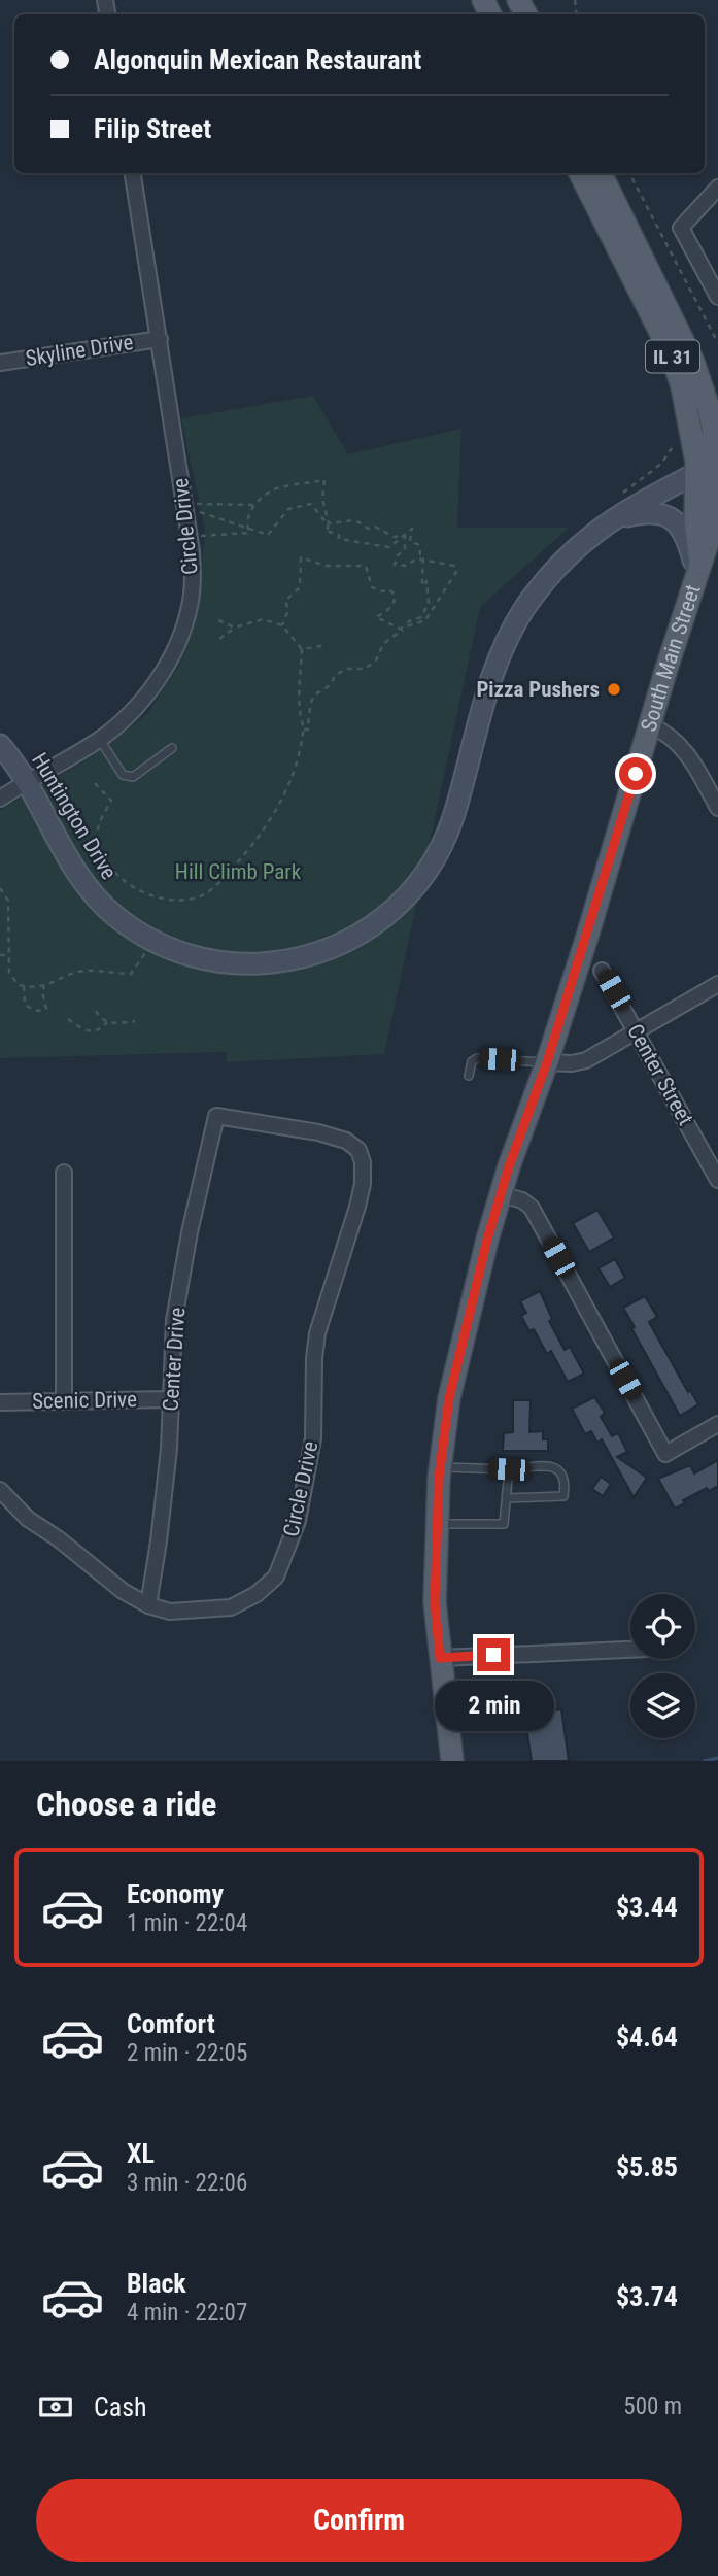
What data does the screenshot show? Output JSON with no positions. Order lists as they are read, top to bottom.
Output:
{
  "streets": {
    "main road": ["IL 31", "South Main Street"],
    "street": [
      "Skyline Drive",
      "Circle Drive",
      "Huntington Drive",
      "Center Street",
      "Center Drive",
      "Scenic Drive"
    ]
  },
  "crossings": [
    ["Skyline Drive", "Circle Drive"],
    ["IL 31", "South Main Street"],
    ["IL 31", "Huntington Drive"],
    ["Circle Drive", "Huntington Drive"],
    ["Circle Drive", "Center Drive"],
    ["Center Drive", "Scenic Drive"]
  ],
  "parks": ["Hill Climb Park"],
  "places": ["Pizza Pushers"],
  "page": {
    "banner": ["Algonquin Mexican Restaurant", "Filip Street"],
    "bubble": "2 min",
    "heading": "Choose a ride",
    "list": [
      {
        "name": "Economy",
        "note": "1 min · 22:04",
        "value": "$3.44"
      },
      {
        "name": "Comfort",
        "note": "2 min · 22:05",
        "value": "$4.64"
      },
      {
        "name": "XL",
        "note": "3 min · 22:06",
        "value": "$5.85"
      },
      {
        "name": "Black",
        "note": "4 min · 22:07",
        "value": "$3.74"
      }
    ],
    "pay": ["Cash", "500 m"],
    "buttons": "Confirm"
  }
}
